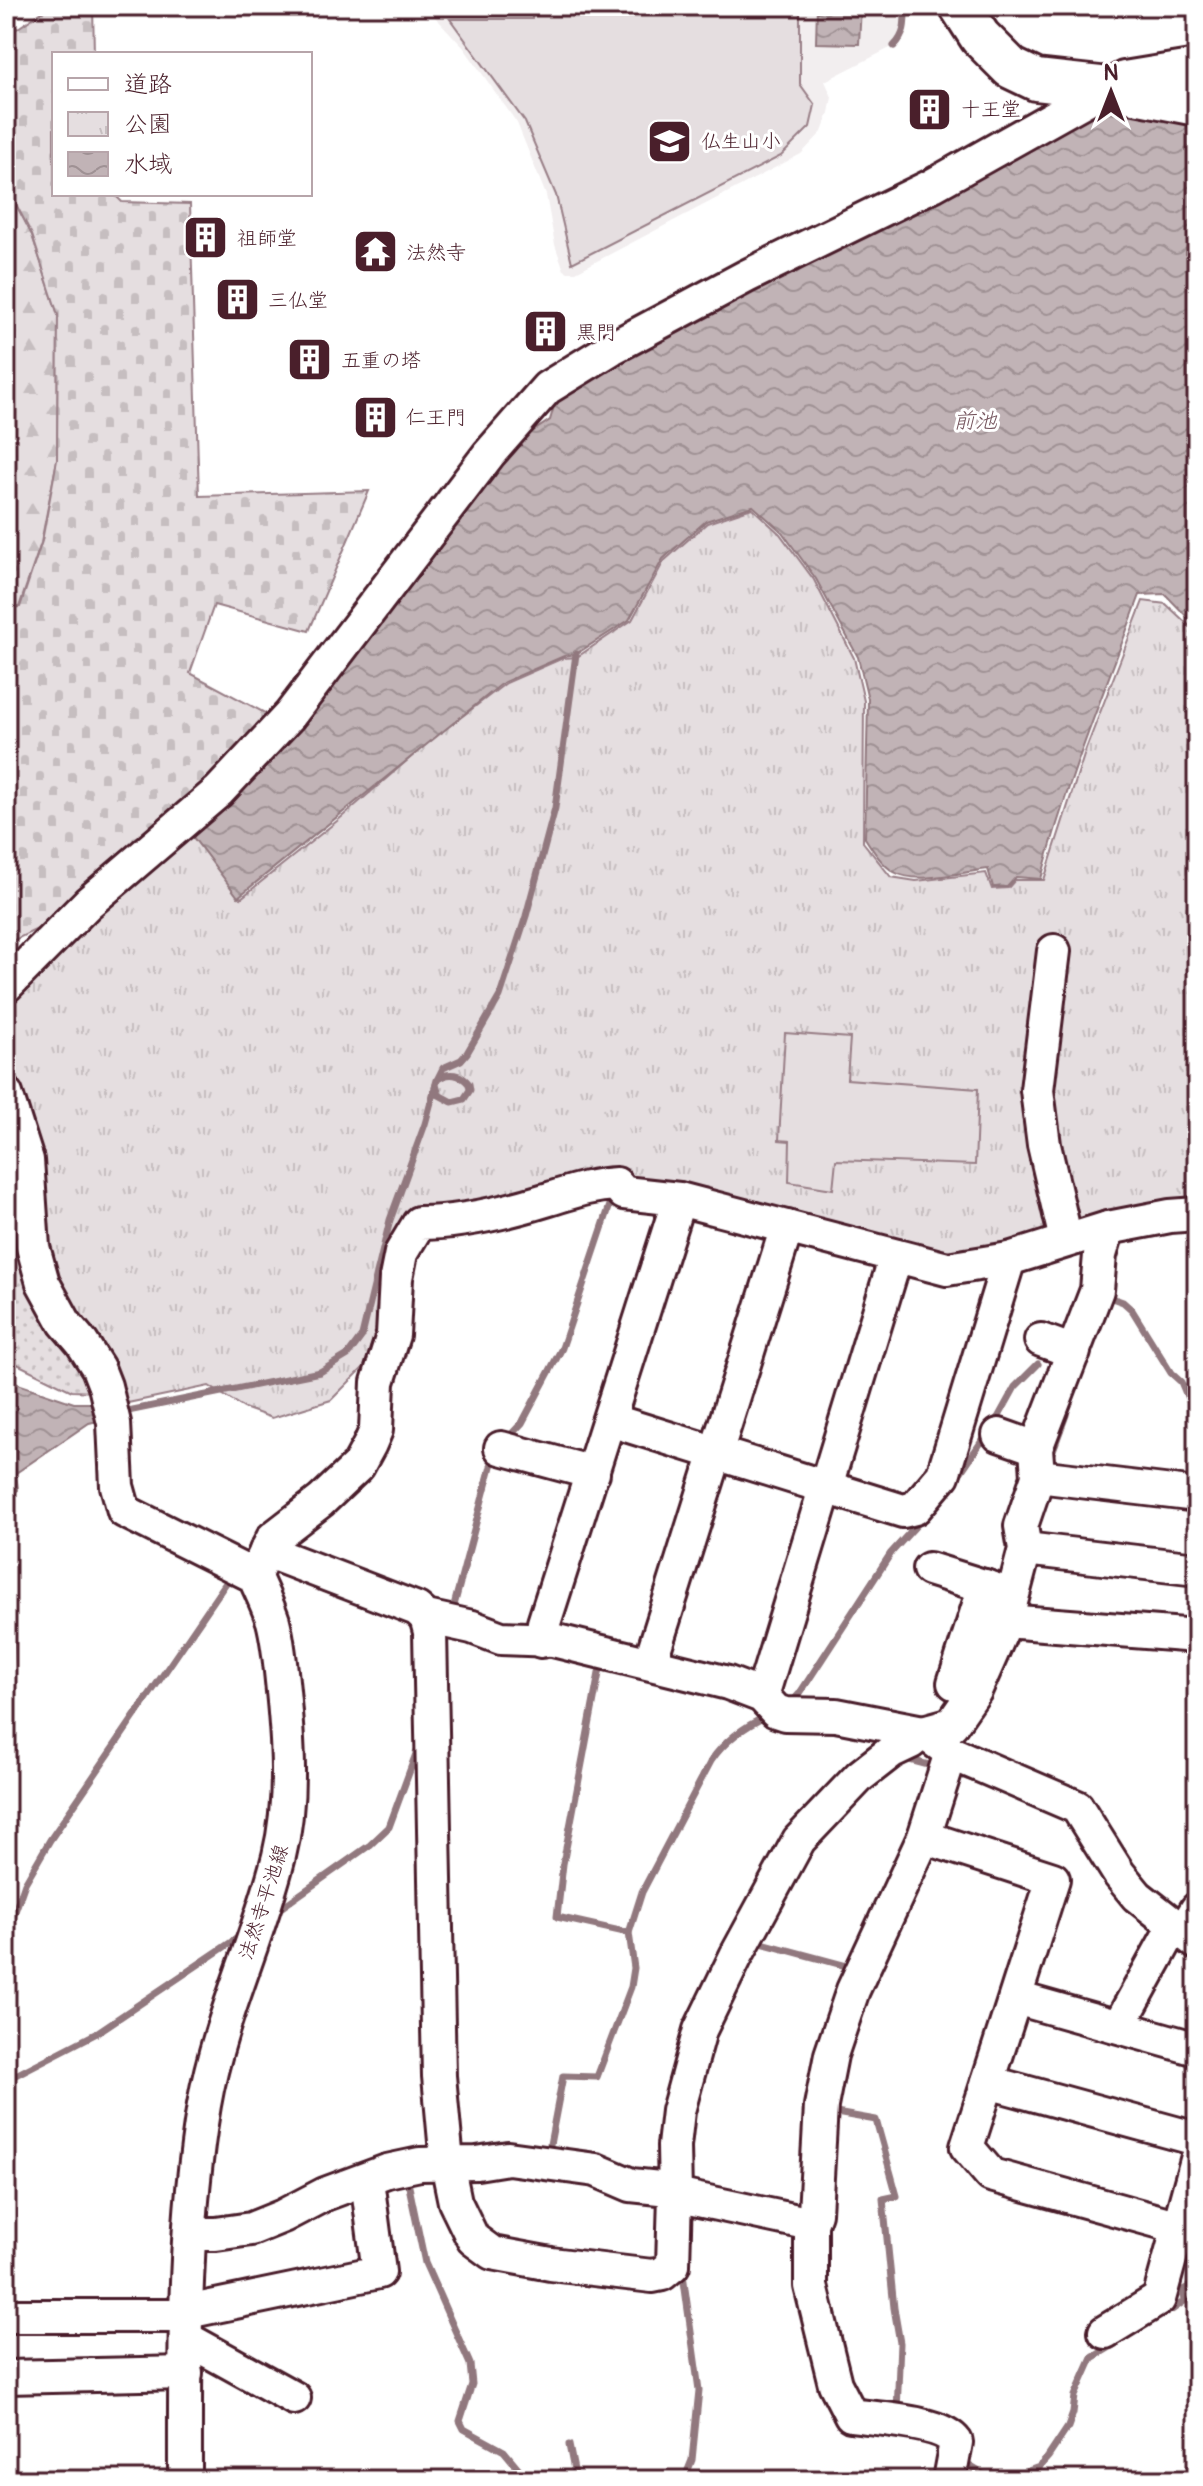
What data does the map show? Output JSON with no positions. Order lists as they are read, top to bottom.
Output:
{
  "streets": {
    "street": ["法然寺平池線"]
  },
  "water": ["前池"],
  "places": {
    "building": [
      "十王堂",
      "祖師堂",
      "三仏堂",
      "黒門",
      "五重の塔",
      "仁王門"
    ],
    "school or university": ["仏生山小"],
    "temple": ["法然寺"]
  },
  "legend": ["道路", "公園", "水域"],
  "north": "top"
}
